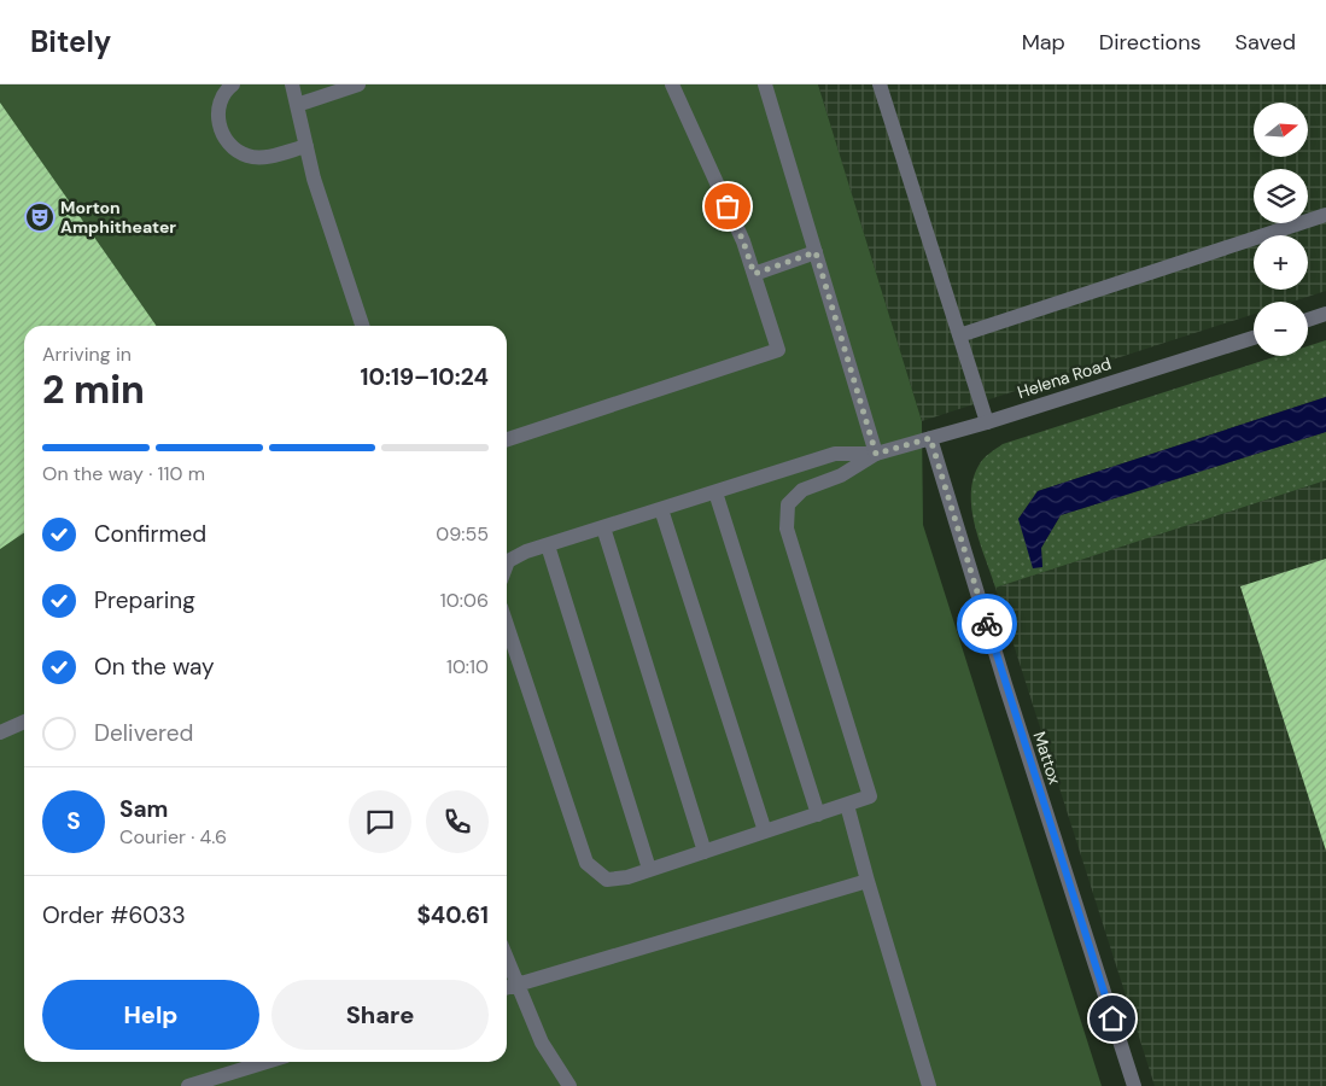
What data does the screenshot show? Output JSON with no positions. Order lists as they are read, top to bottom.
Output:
{
  "streets": {
    "street": ["Helena Road", "Mattox"]
  },
  "crossings": [
    ["Helena Road", "Mattox"]
  ],
  "places": {
    "theatre": ["Morton Amphitheater"]
  },
  "north": "right",
  "page": {
    "header": "Bitely",
    "nav": ["Map", "Directions", "Saved"],
    "map_buttons": ["+", "−"],
    "heading": ["2 min", "Arriving in", "10:19–10:24"],
    "panel": [
      "Sam",
      "Courier · 4.6",
      "Order #6033",
      "$40.61"
    ],
    "bar": "On the way · 110 m",
    "list": [
      ["Confirmed", "09:55"],
      ["Preparing", "10:06"],
      ["On the way", "10:10"],
      "Delivered"
    ],
    "round": "S",
    "buttons": ["Help", "Share"]
  }
}
